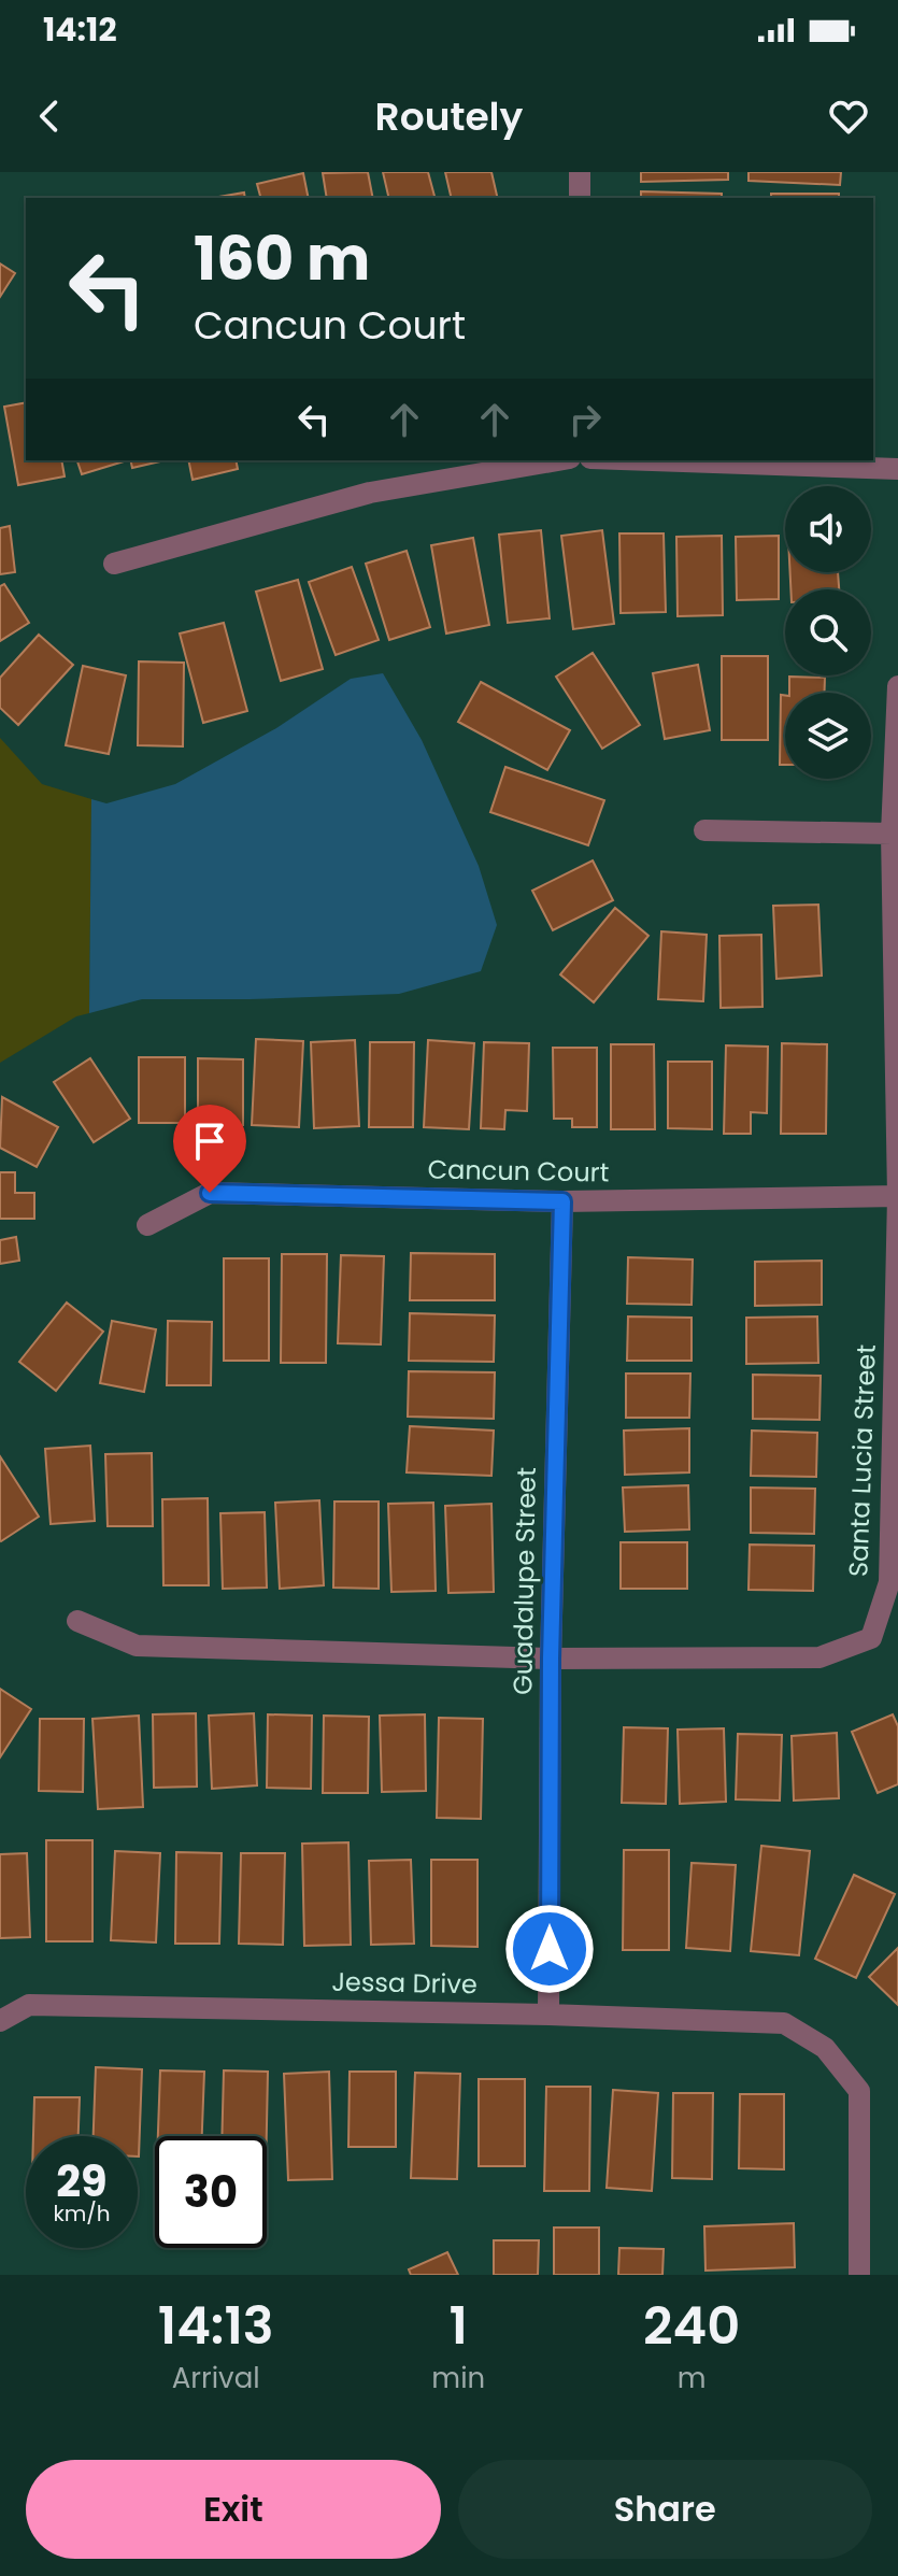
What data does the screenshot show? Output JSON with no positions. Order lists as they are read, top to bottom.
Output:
{
  "streets": {
    "street": [
      "Cancun Court",
      "Santa Lucia Street",
      "Guadalupe Street",
      "Jessa Drive"
    ]
  },
  "crossings": [
    ["Cancun Court", "Santa Lucia Street"],
    ["Cancun Court", "Guadalupe Street"],
    ["Santa Lucia Street", "Guadalupe Street"],
    ["Guadalupe Street", "Jessa Drive"]
  ],
  "page": {
    "status": "14:12",
    "header": "Routely",
    "turn": ["160 m", "Cancun Court"],
    "speed": "29 km/h",
    "limit": "30",
    "eta": [
      "14:13",
      "Arrival",
      "1",
      "min",
      "240",
      "m"
    ],
    "buttons": ["Exit", "Share"]
  }
}
